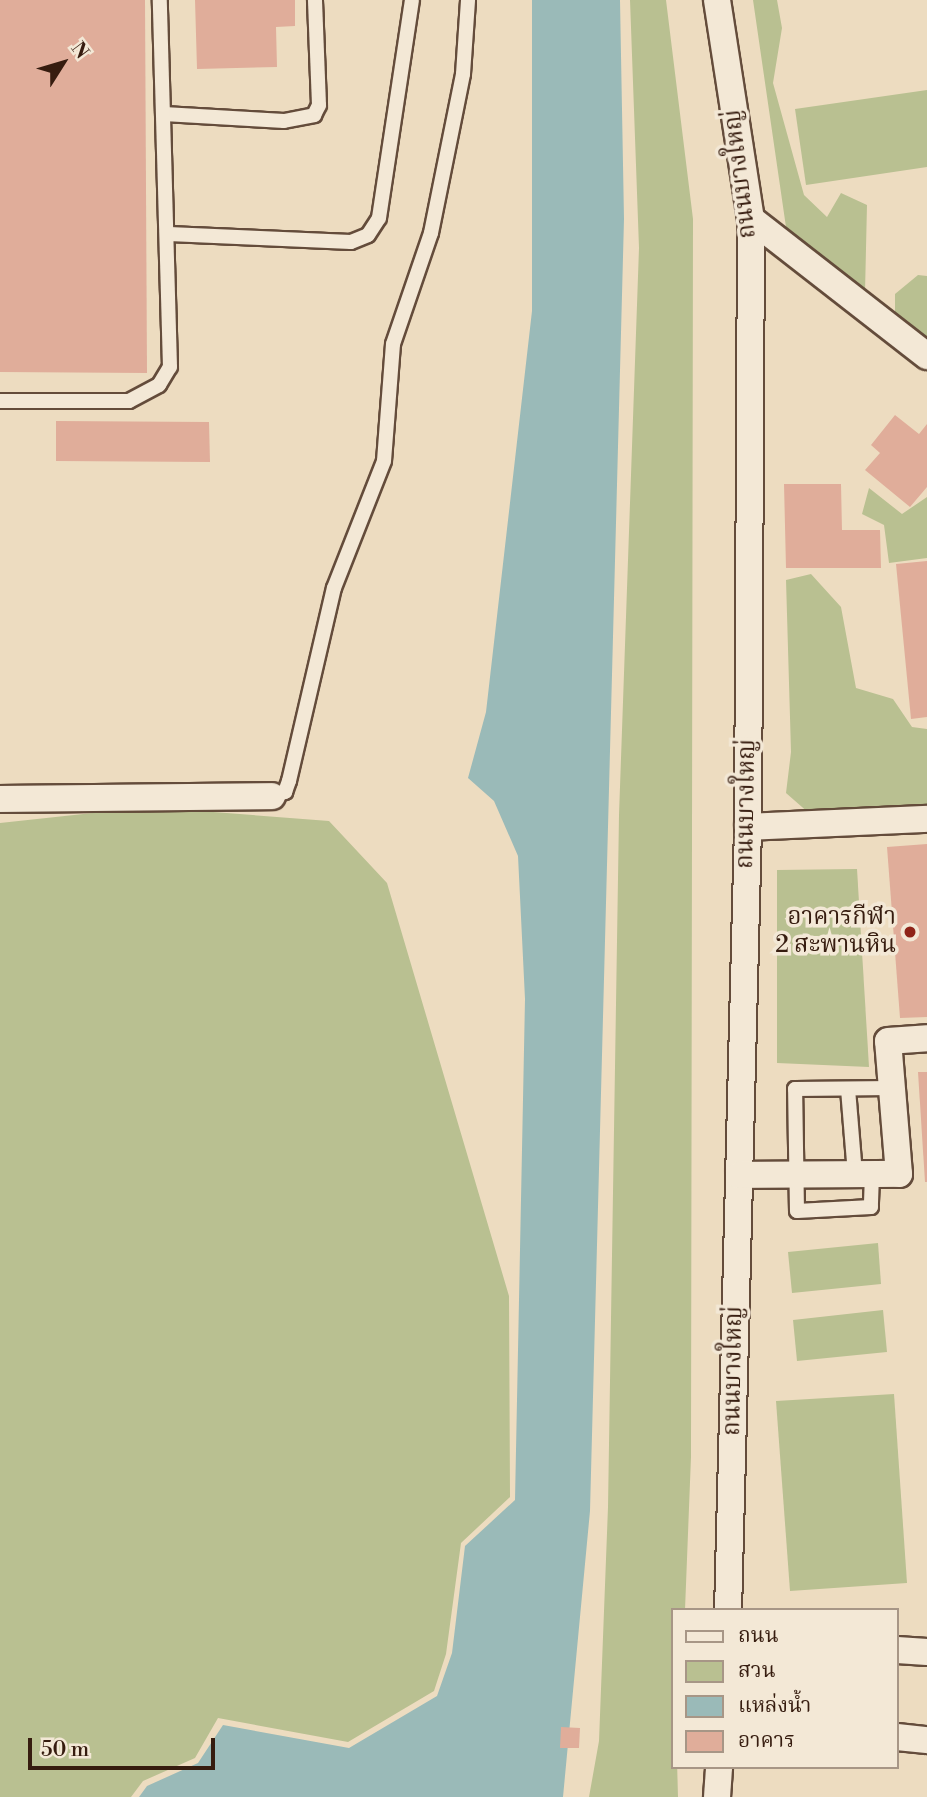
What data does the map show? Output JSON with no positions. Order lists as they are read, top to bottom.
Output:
{
  "streets": {
    "street": ["ถนนบางใหญ่"]
  },
  "places": ["อาคารกีฬา 2 สะพานหิน"],
  "legend": [
    "ถนน",
    "สวน",
    "แหล่งน้ำ",
    "อาคาร"
  ],
  "scale_bar": "50 m",
  "north": "top right"
}
